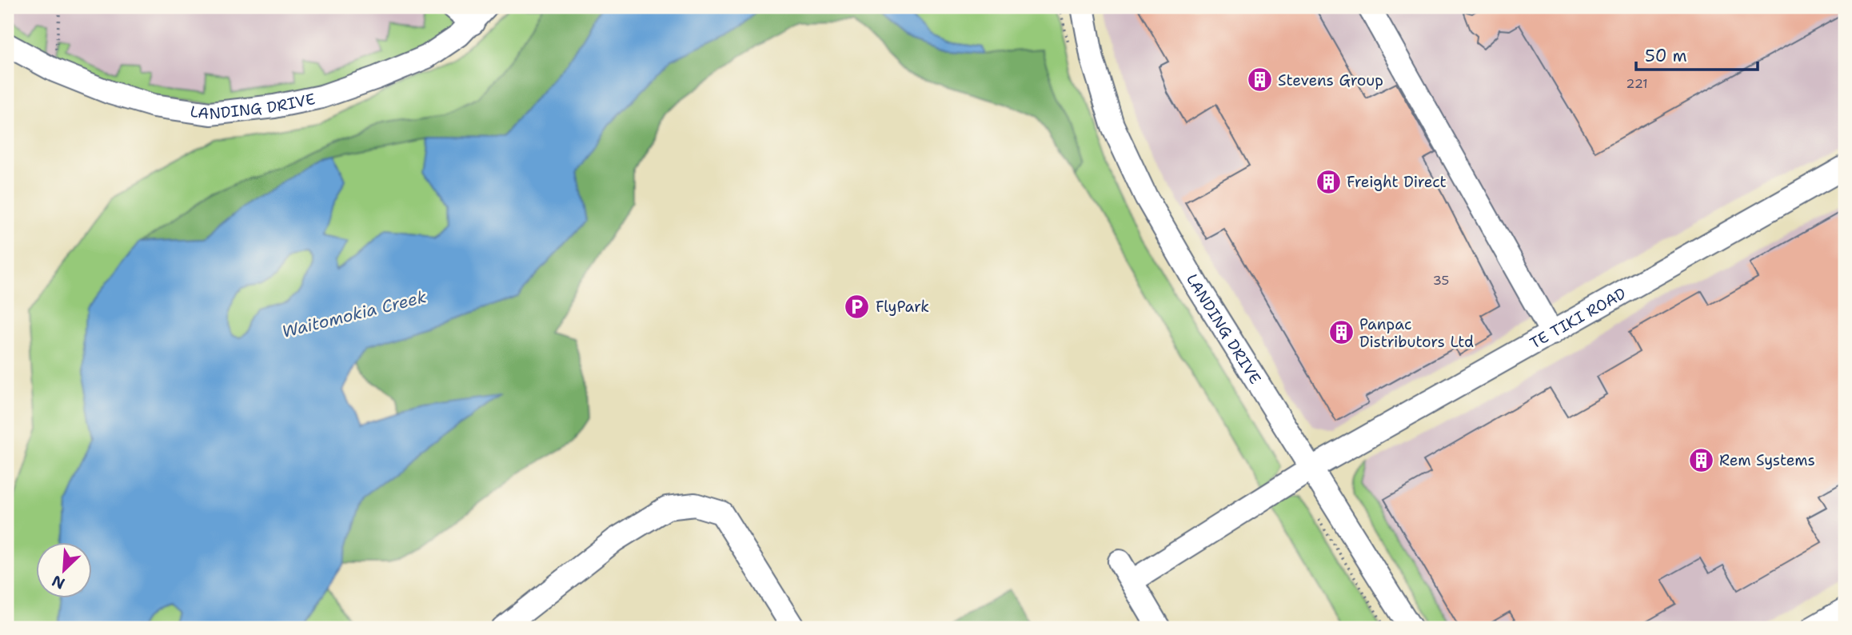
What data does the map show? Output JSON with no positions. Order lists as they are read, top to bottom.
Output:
{
  "streets": {
    "street": ["LANDING DRIVE", "TE TIKI ROAD"]
  },
  "crossings": [
    ["LANDING DRIVE", "TE TIKI ROAD"]
  ],
  "water": ["Waitomokia Creek"],
  "places": {
    "building": [
      "Stevens Group",
      "Freight Direct",
      "Panpac Distributors Ltd",
      "Rem Systems"
    ],
    "parking": ["FlyPark"]
  },
  "house_numbers": ["221", "35"],
  "scale_bar": "50 m",
  "north": "bottom left"
}
